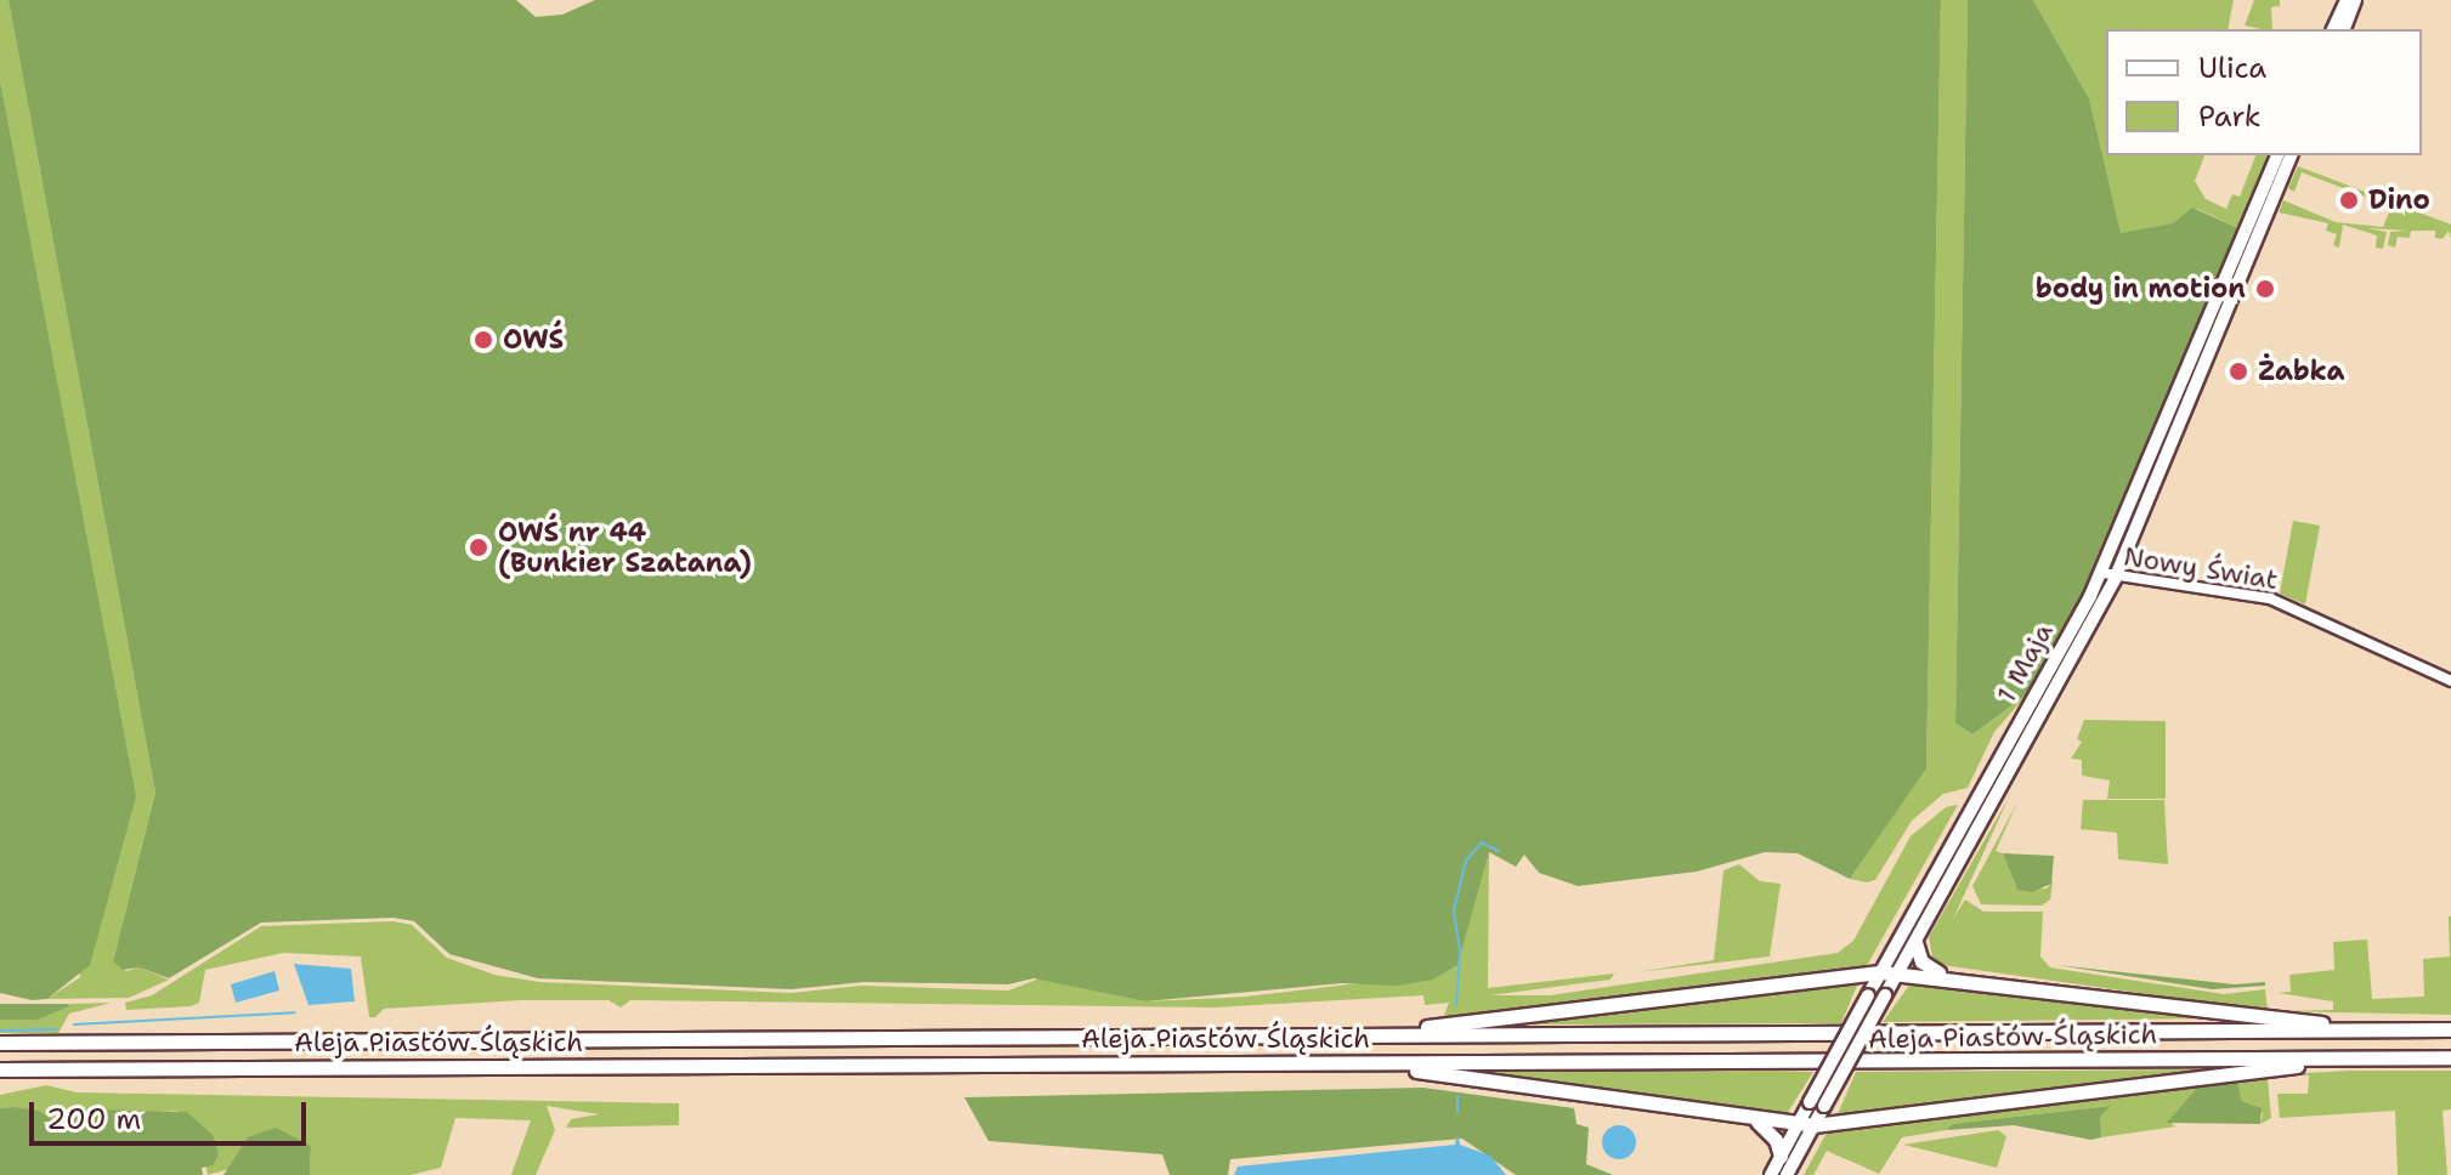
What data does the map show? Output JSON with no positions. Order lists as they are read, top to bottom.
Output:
{
  "streets": {
    "highway": ["Aleja Piastów Śląskich"],
    "main road": ["1 Maja"],
    "street": ["Nowy Świat"]
  },
  "crossings": [
    ["Nowy Świat", "1 Maja"]
  ],
  "places": [
    "Dino",
    "body in motion",
    "OWŚ",
    "Żabka",
    "OWŚ nr 44 (Bunkier Szatana)"
  ],
  "legend": ["Ulica", "Park"],
  "scale_bar": "200 m"
}
